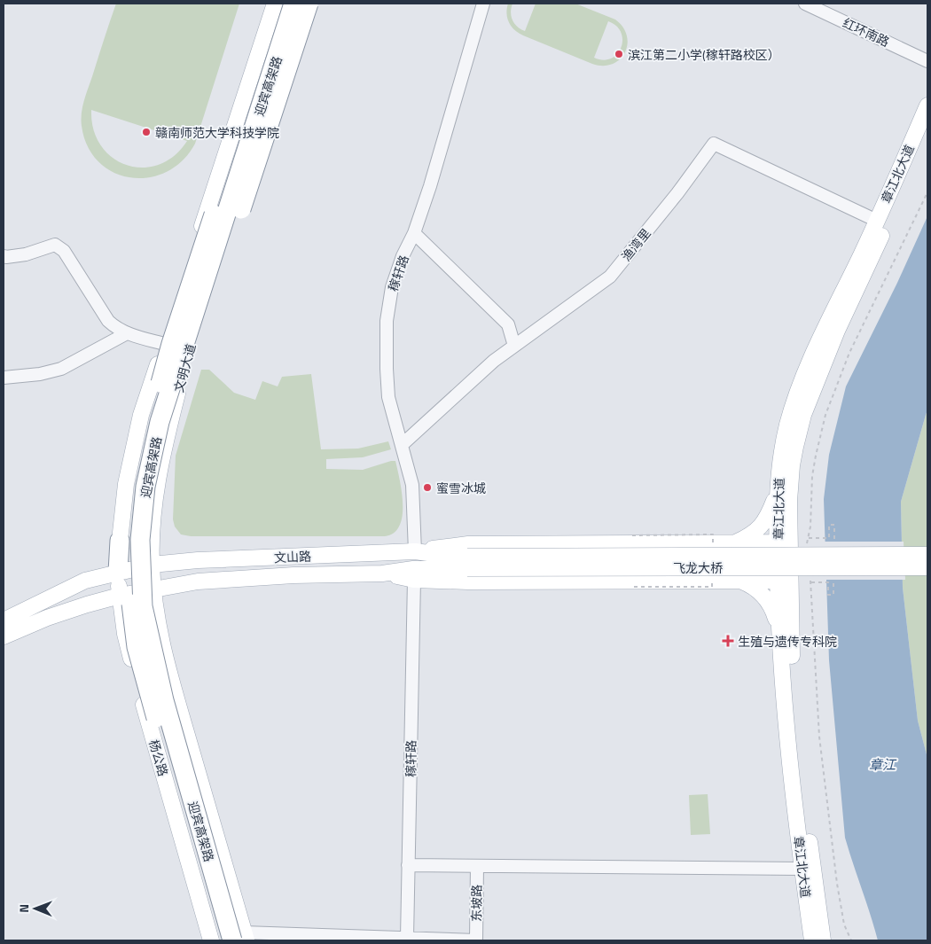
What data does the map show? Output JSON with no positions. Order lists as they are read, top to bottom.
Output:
{
  "streets": {
    "highway": ["迎宾高架路", "文明大道"],
    "main road": [
      "章江北大道",
      "文山路",
      "飞龙大桥",
      "杨公路"
    ],
    "street": [
      "红环南路",
      "渔湾里",
      "稼轩路",
      "东坡路"
    ]
  },
  "crossings": [
    ["章江北大道", "渔湾里"],
    ["渔湾里", "稼轩路"],
    ["稼轩路", "文山路"],
    ["文明大道", "文山路"],
    ["文明大道", "杨公路"],
    ["文山路", "飞龙大桥"],
    ["文山路", "杨公路"]
  ],
  "water": ["章江"],
  "places": {
    "other": ["滨江第二小学(稼轩路校区）", "赣南师范大学科技学院", "蜜雪冰城"],
    "health": ["生殖与遗传专科院"]
  },
  "north": "left"
}
